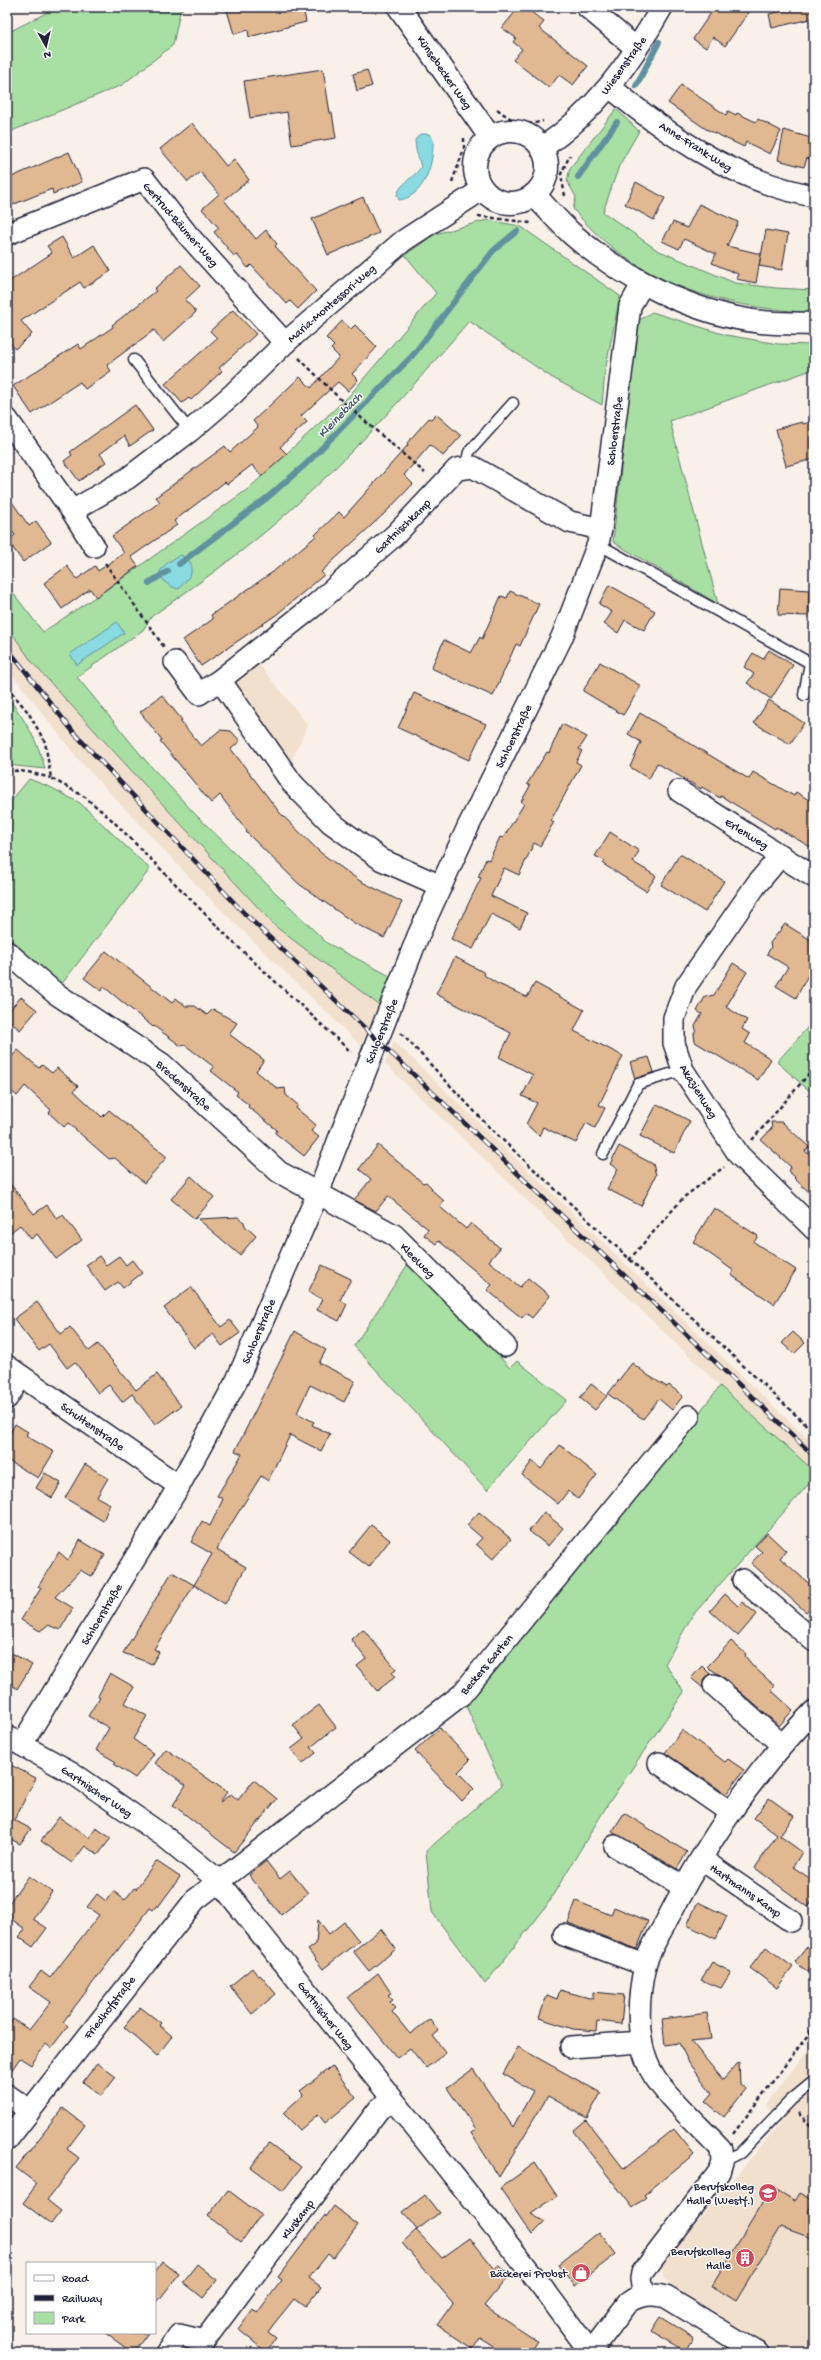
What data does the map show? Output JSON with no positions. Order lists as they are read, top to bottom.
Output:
{
  "streets": {
    "street": [
      "Wiesenstraße",
      "Künsebecker Weg",
      "Anne-Frank-Weg",
      "Gertrud-Bäumer-Weg",
      "Maria-Montessori-Weg",
      "Schloerstraße",
      "Gartnischkamp",
      "Erlenweg",
      "Bredenstraße",
      "Akazienweg",
      "Kleeweg",
      "Schultenstraße",
      "Beckers Garten",
      "Gartnischer Weg",
      "Hartmanns Kamp",
      "Friedhofstraße",
      "Kluskamp"
    ]
  },
  "crossings": [
    ["Wiesenstraße", "Künsebecker Weg"],
    ["Wiesenstraße", "Anne-Frank-Weg"],
    ["Wiesenstraße", "Maria-Montessori-Weg"],
    ["Künsebecker Weg", "Maria-Montessori-Weg"],
    ["Gertrud-Bäumer-Weg", "Maria-Montessori-Weg"],
    ["Schloerstraße", "Bredenstraße"],
    ["Schloerstraße", "Kleeweg"],
    ["Schloerstraße", "Schultenstraße"],
    ["Schloerstraße", "Gartnischer Weg"],
    ["Erlenweg", "Akazienweg"],
    ["Bredenstraße", "Kleeweg"],
    ["Beckers Garten", "Gartnischer Weg"],
    ["Beckers Garten", "Friedhofstraße"],
    ["Gartnischer Weg", "Friedhofstraße"],
    ["Gartnischer Weg", "Kluskamp"]
  ],
  "water": ["Kleinebach"],
  "places": {
    "school or university": ["Berufskolleg Halle (Westf.)"],
    "building": ["Berufskolleg Halle"],
    "shop": ["Bäckerei Probst"]
  },
  "legend": ["Road", "Railway", "Park"],
  "north": "bottom"
}
